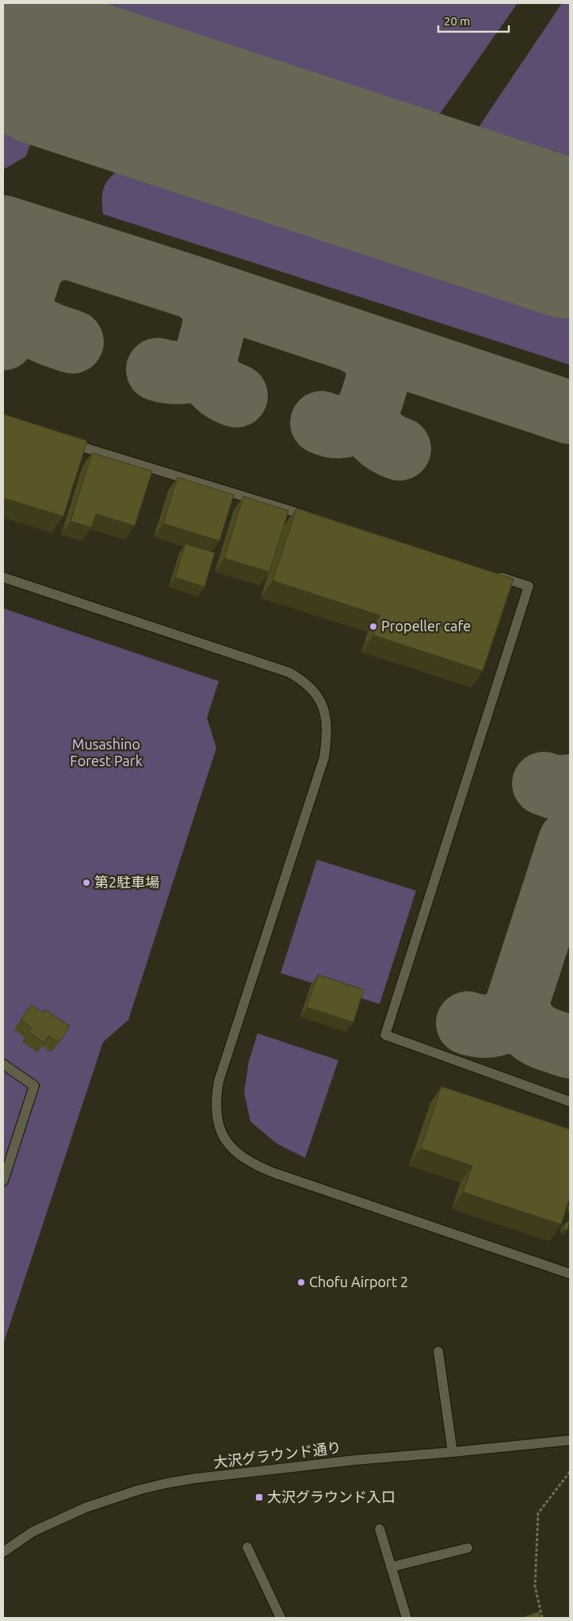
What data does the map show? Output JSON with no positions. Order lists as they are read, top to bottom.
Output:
{
  "streets": {
    "street": ["大沢グラウンド通り"]
  },
  "parks": ["Musashino Forest Park"],
  "places": {
    "other": ["Propeller cafe", "第2駐車場", "Chofu Airport 2"],
    "transit": ["大沢グラウンド入口"]
  },
  "scale_bar": "20 m"
}
